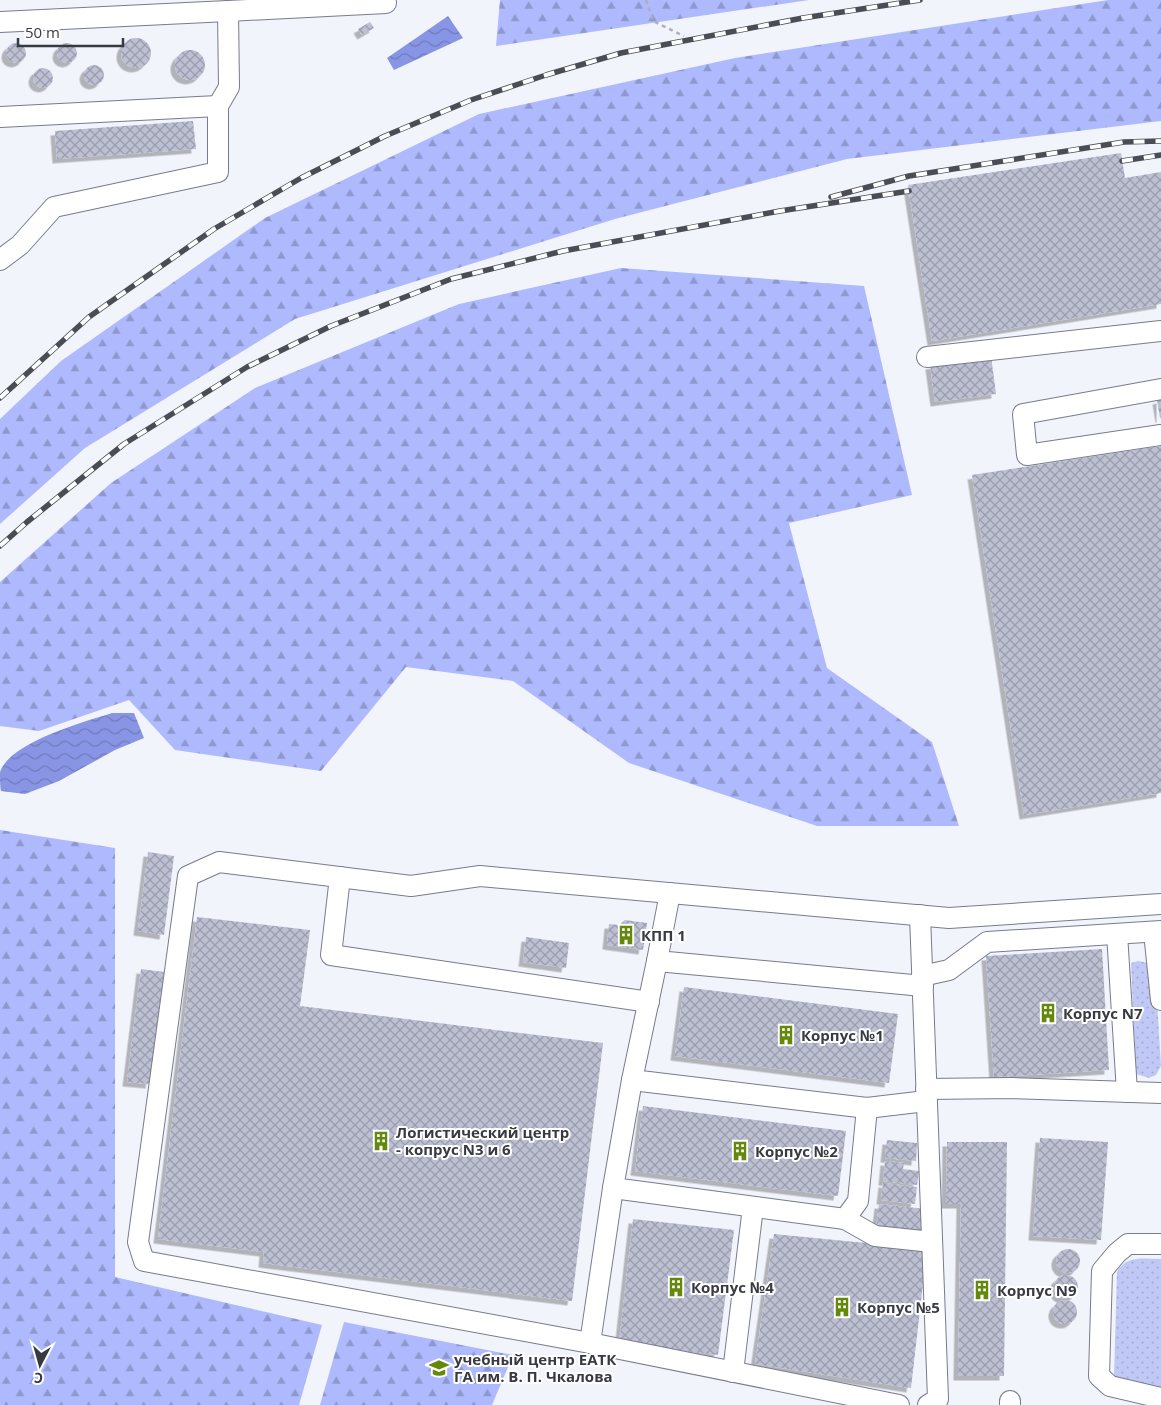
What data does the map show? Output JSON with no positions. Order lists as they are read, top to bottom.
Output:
{
  "places": {
    "building": [
      "КПП 1",
      "Корпус N7",
      "Корпус №1",
      "Логистический центр - копрус N3 и 6",
      "Корпус №2",
      "Корпус №4",
      "Корпус N9",
      "Корпус №5"
    ],
    "school or university": ["учебный центр ЕАТК ГА им. В. П. Чкалова"]
  },
  "scale_bar": "50 m",
  "north": "bottom"
}
